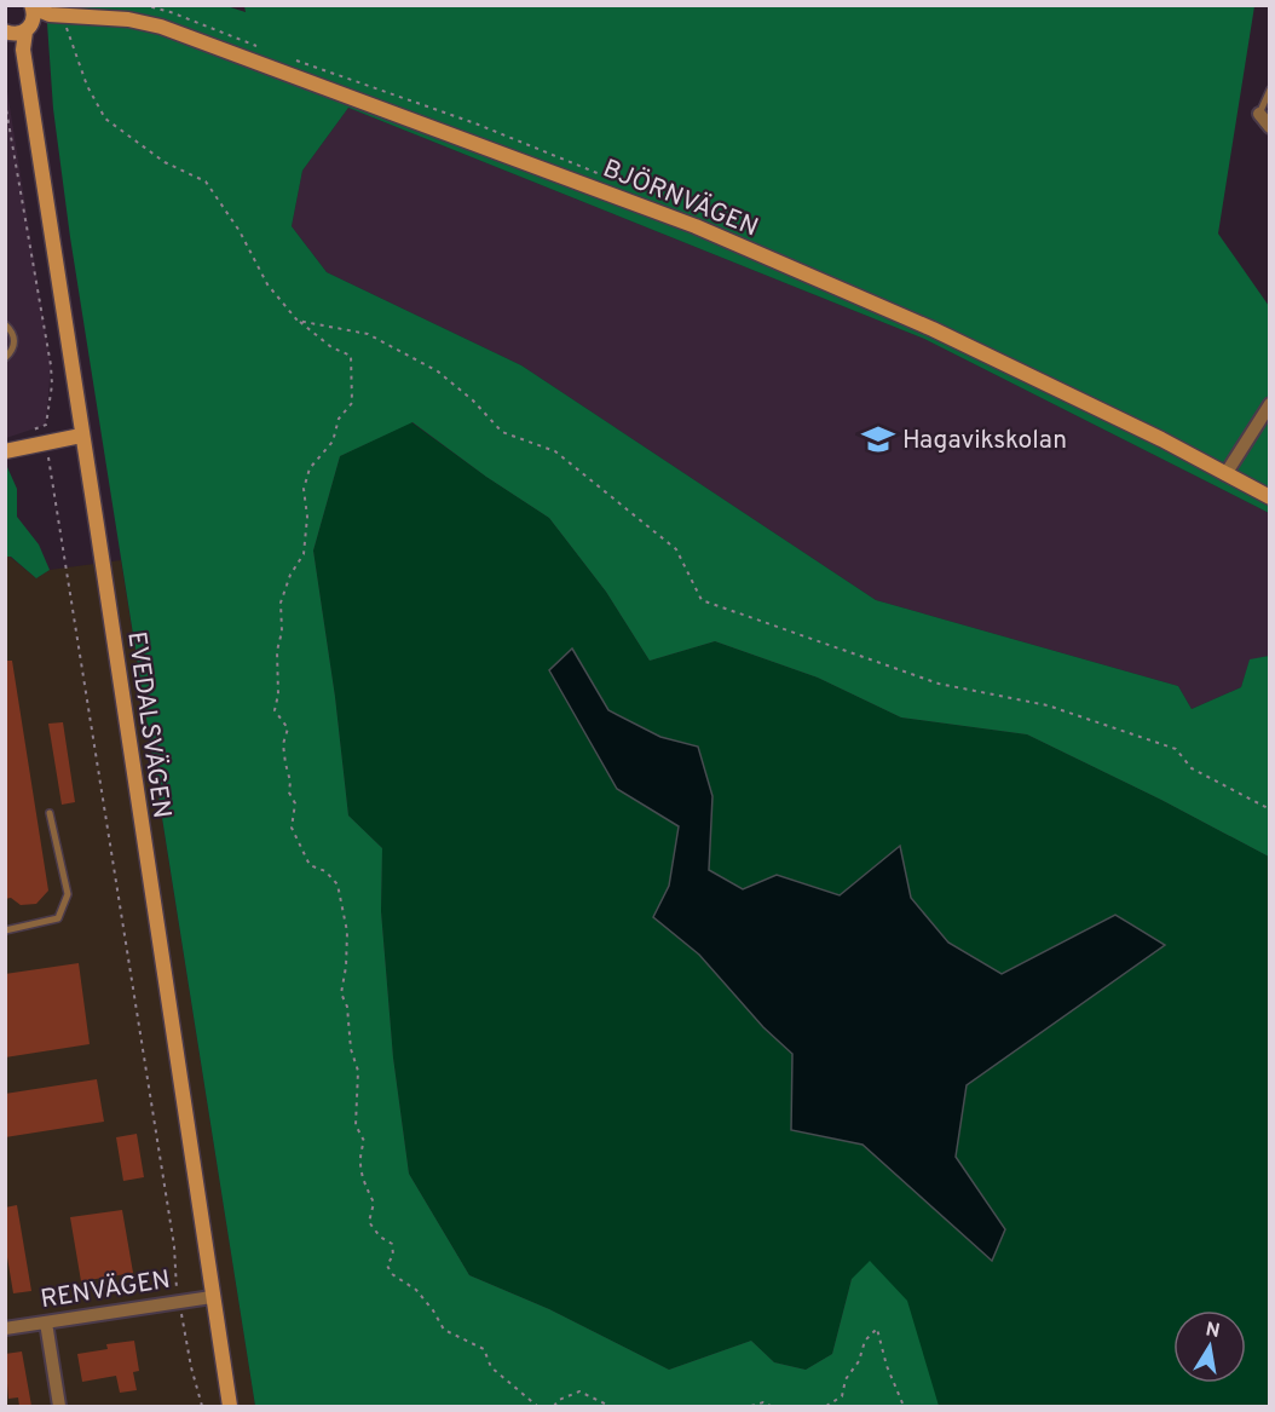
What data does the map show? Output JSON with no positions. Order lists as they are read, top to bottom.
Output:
{
  "streets": {
    "street": ["BJÖRNVÄGEN", "EVEDALSVÄGEN", "RENVÄGEN"]
  },
  "crossings": [
    ["BJÖRNVÄGEN", "EVEDALSVÄGEN"],
    ["EVEDALSVÄGEN", "RENVÄGEN"]
  ],
  "places": {
    "school or university": ["Hagavikskolan"]
  },
  "north": "top"
}
